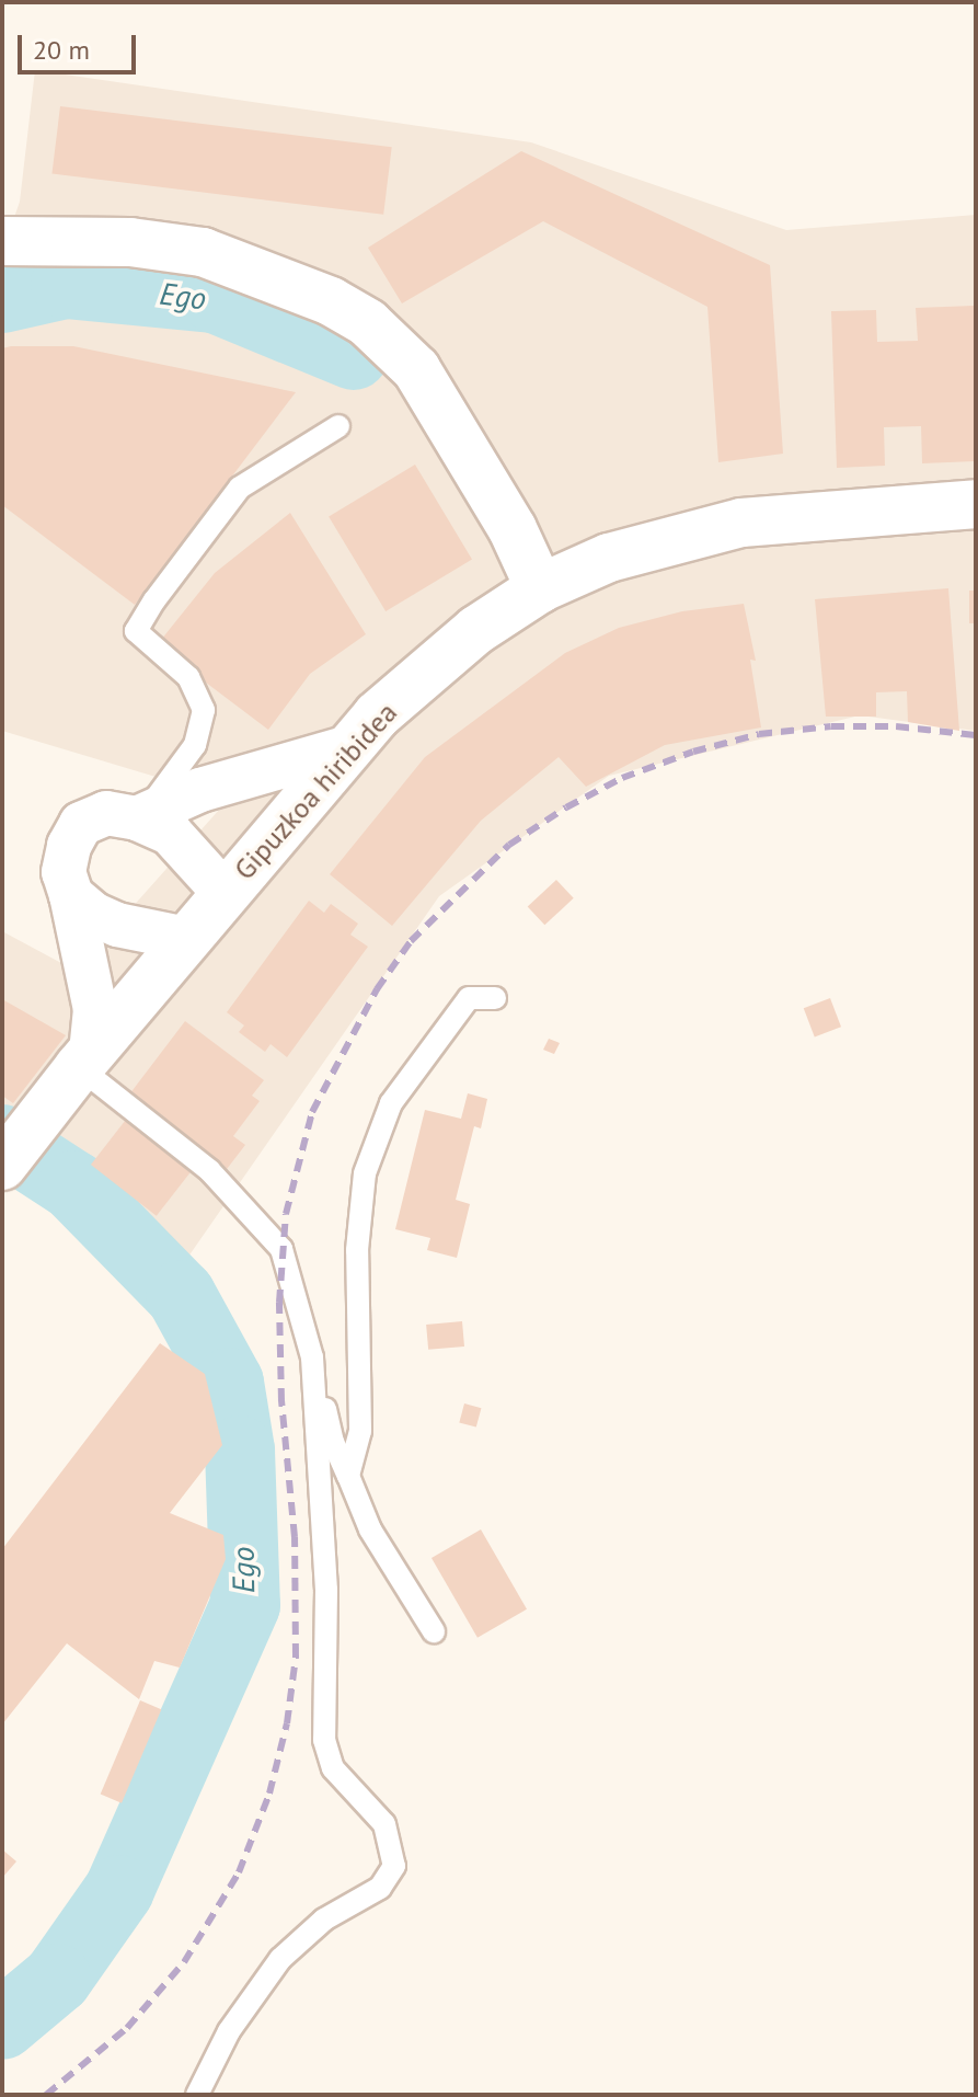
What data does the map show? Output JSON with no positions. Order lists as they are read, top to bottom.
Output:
{
  "streets": {
    "street": ["Gipuzkoa hiribidea"]
  },
  "water": ["Ego"],
  "scale_bar": "20 m"
}
